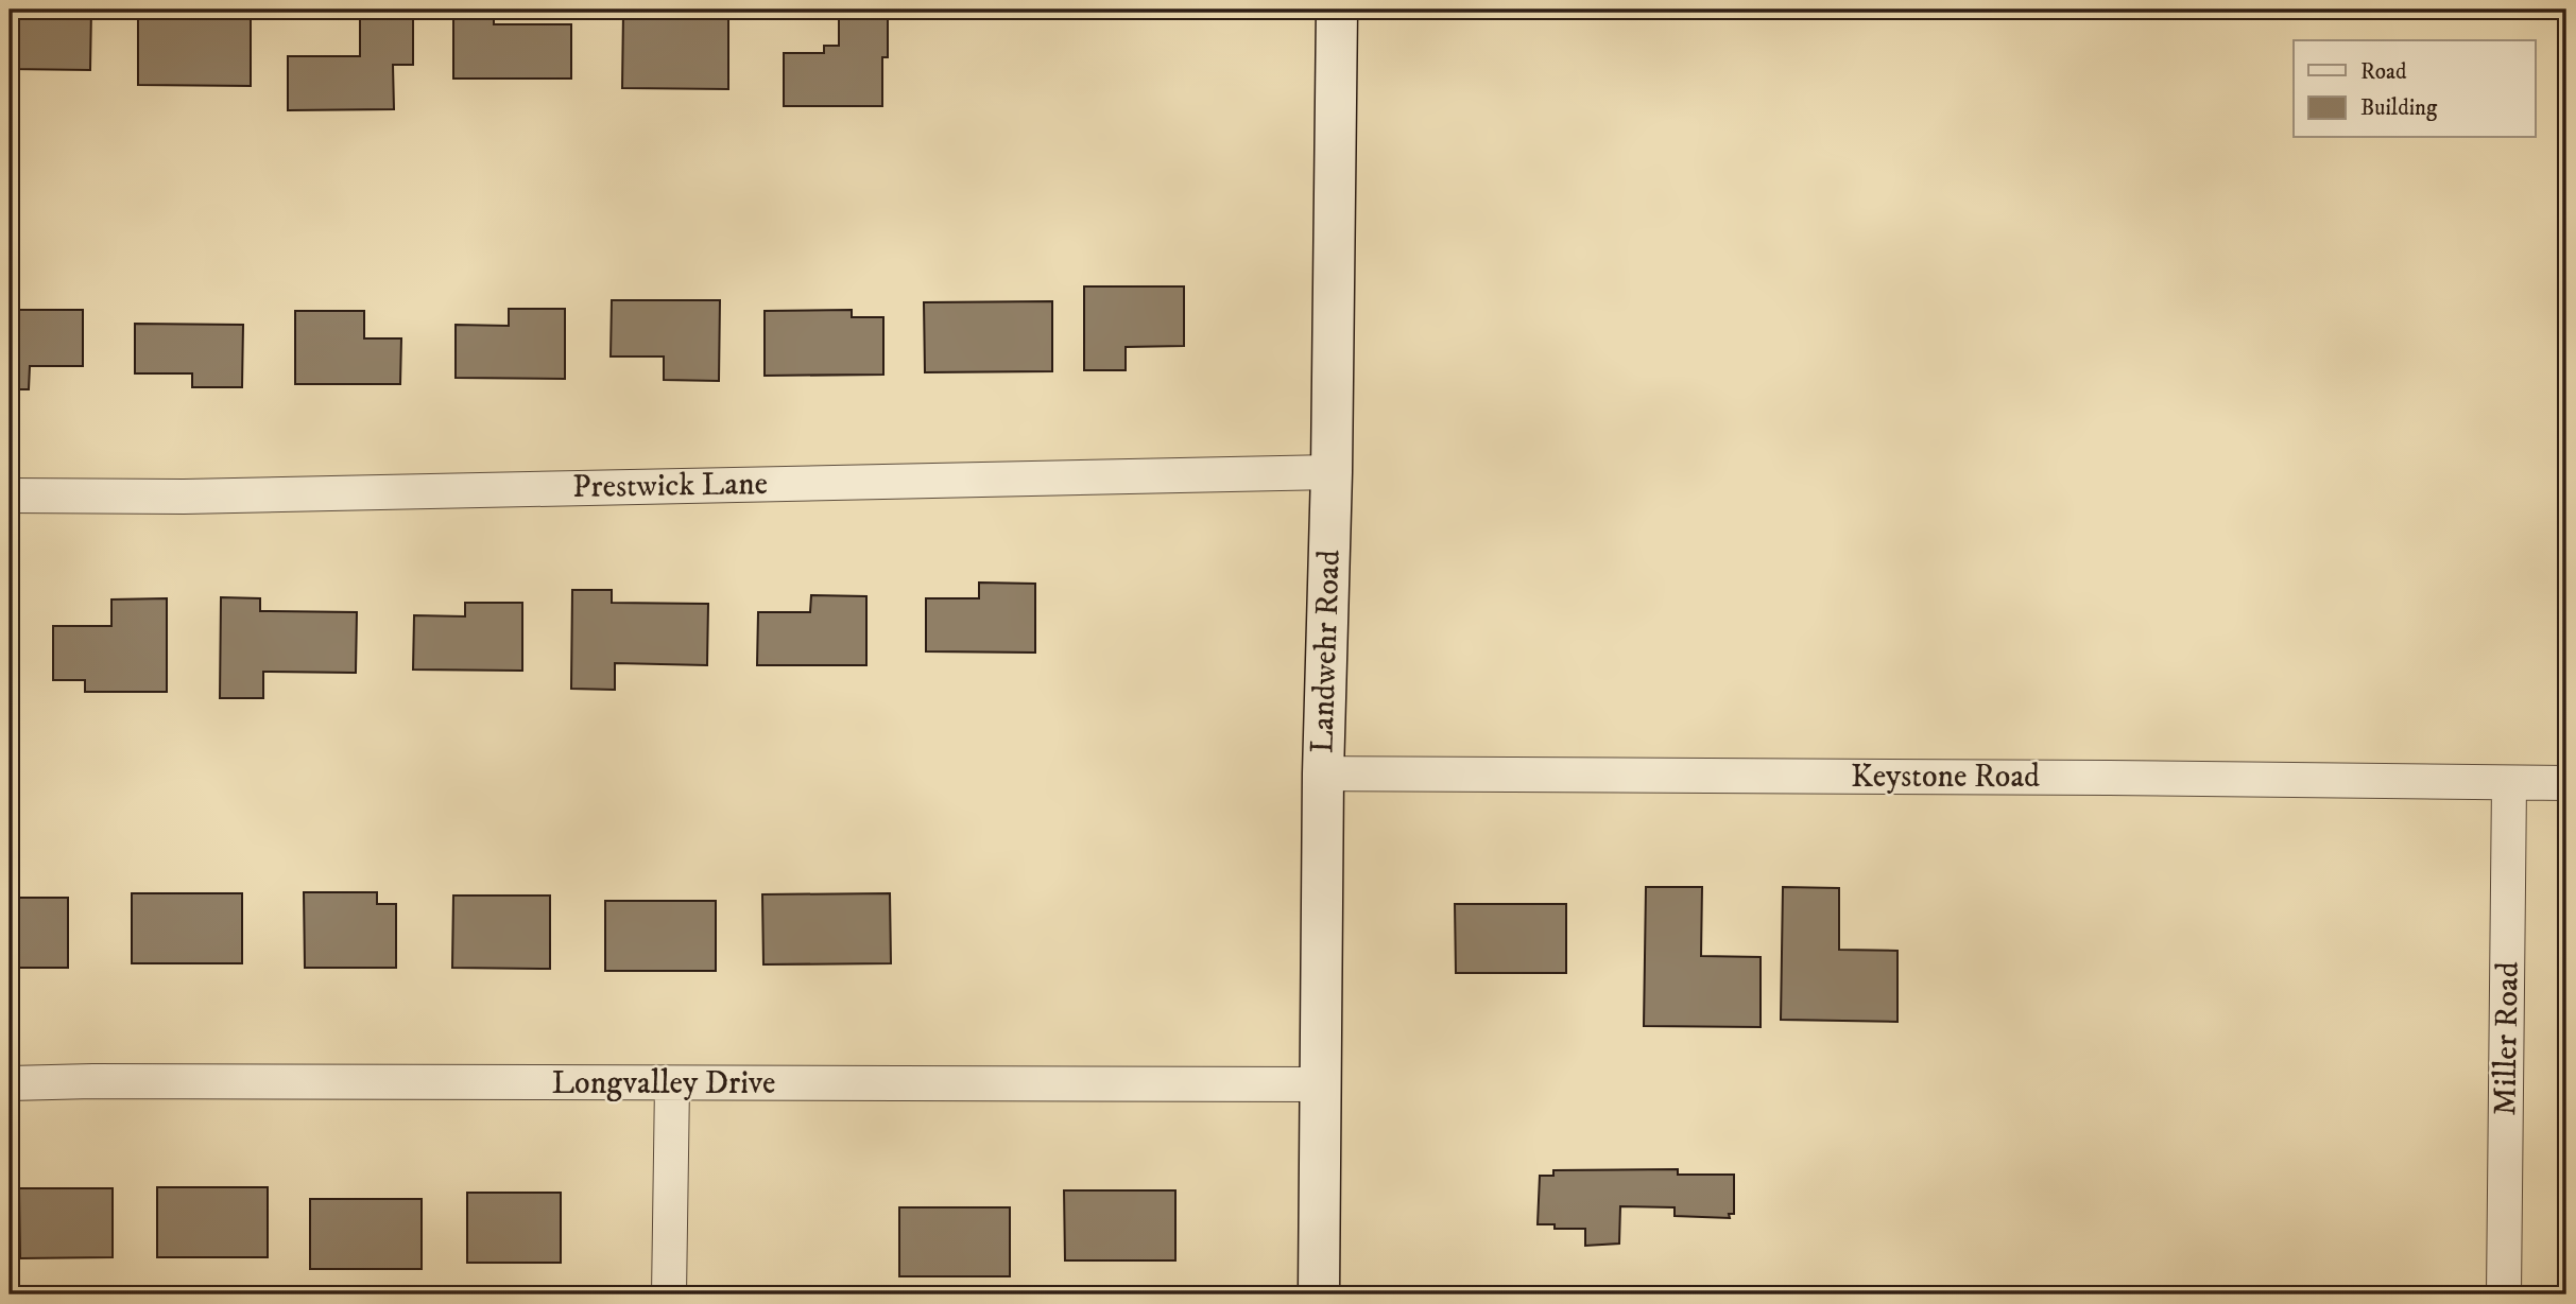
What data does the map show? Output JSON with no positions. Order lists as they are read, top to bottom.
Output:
{
  "streets": {
    "main road": ["Landwehr Road"],
    "street": [
      "Prestwick Lane",
      "Keystone Road",
      "Miller Road",
      "Longvalley Drive"
    ]
  },
  "crossings": [
    ["Prestwick Lane", "Landwehr Road"],
    ["Landwehr Road", "Keystone Road"],
    ["Landwehr Road", "Longvalley Drive"],
    ["Keystone Road", "Miller Road"]
  ],
  "legend": ["Road", "Building"]
}
